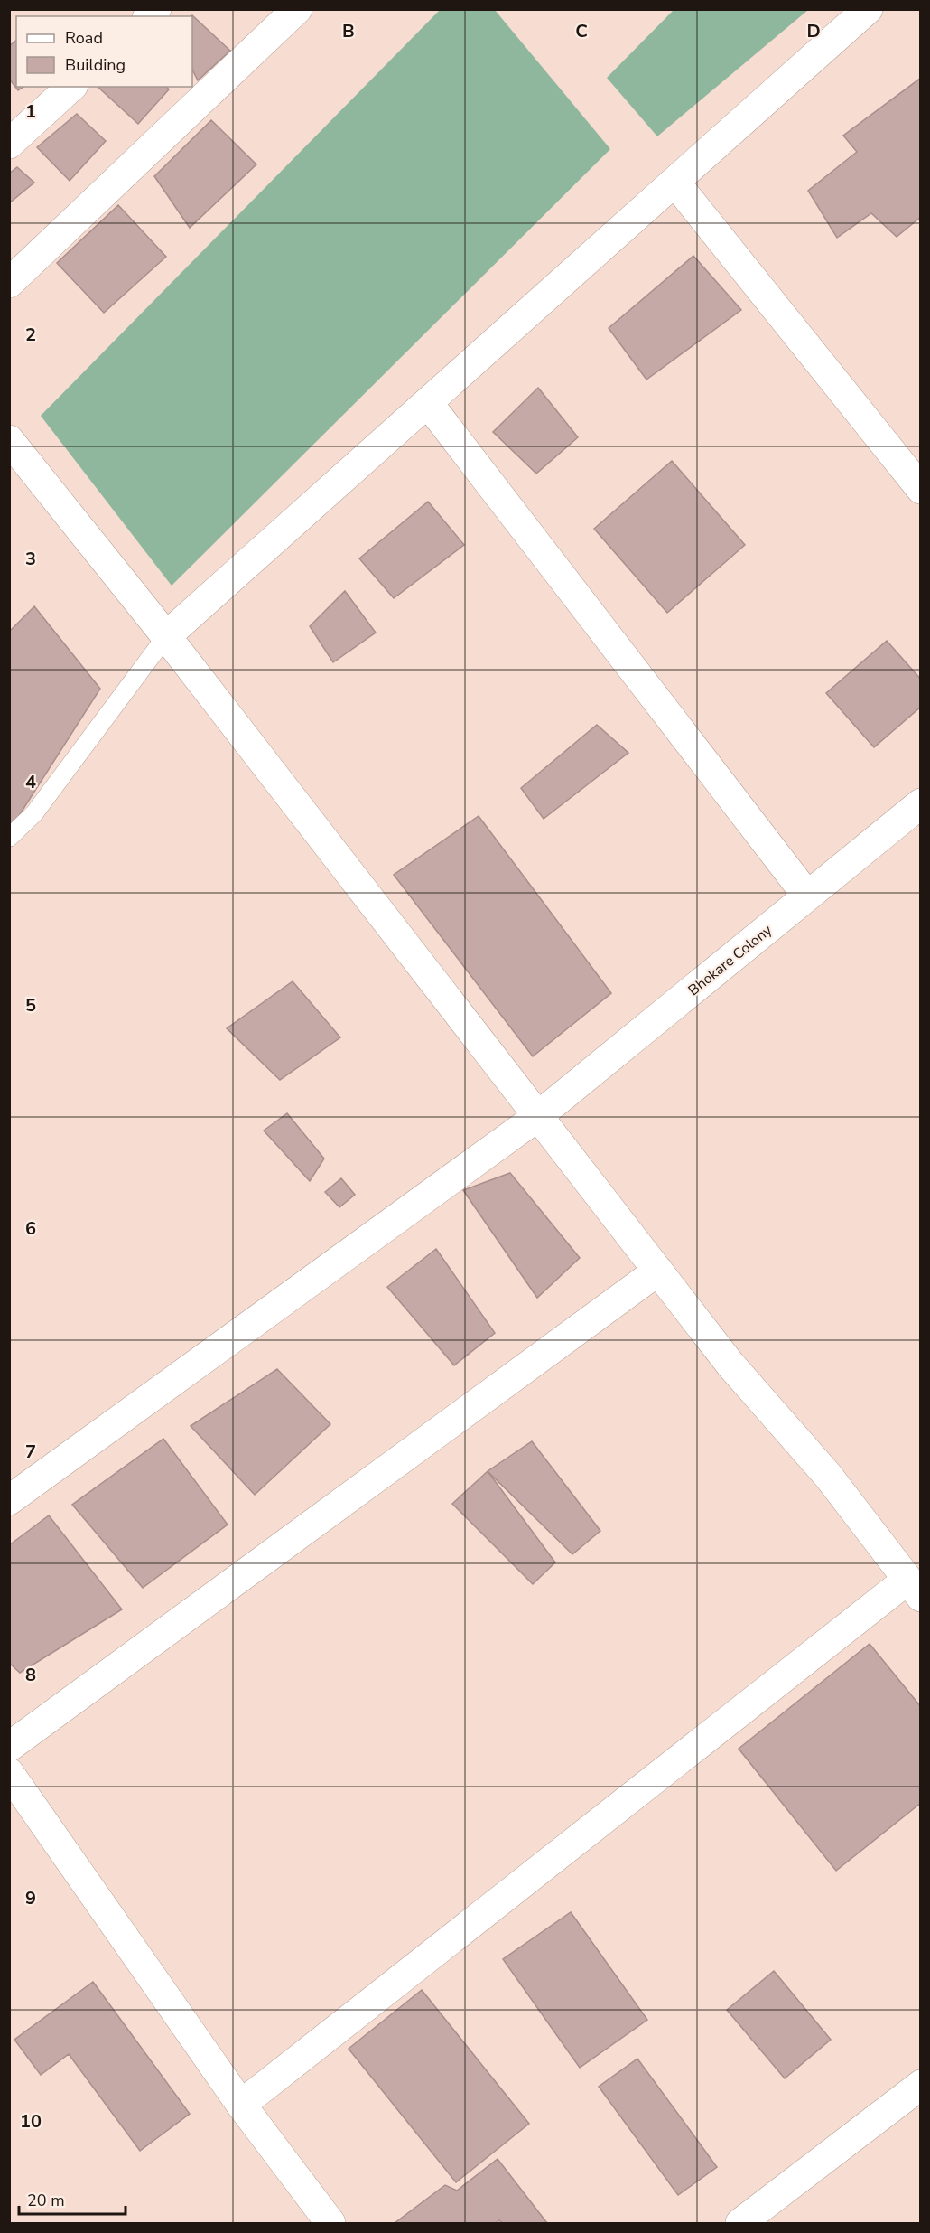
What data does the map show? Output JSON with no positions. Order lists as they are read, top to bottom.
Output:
{
  "streets": {
    "street": ["Bhokare Colony"]
  },
  "legend": ["Road", "Building"],
  "scale_bar": "20 m",
  "grid": {
    "columns": ["B", "C", "D"],
    "rows": [
      "1",
      "2",
      "3",
      "4",
      "5",
      "6",
      "7",
      "8",
      "9",
      "10"
    ]
  }
}
